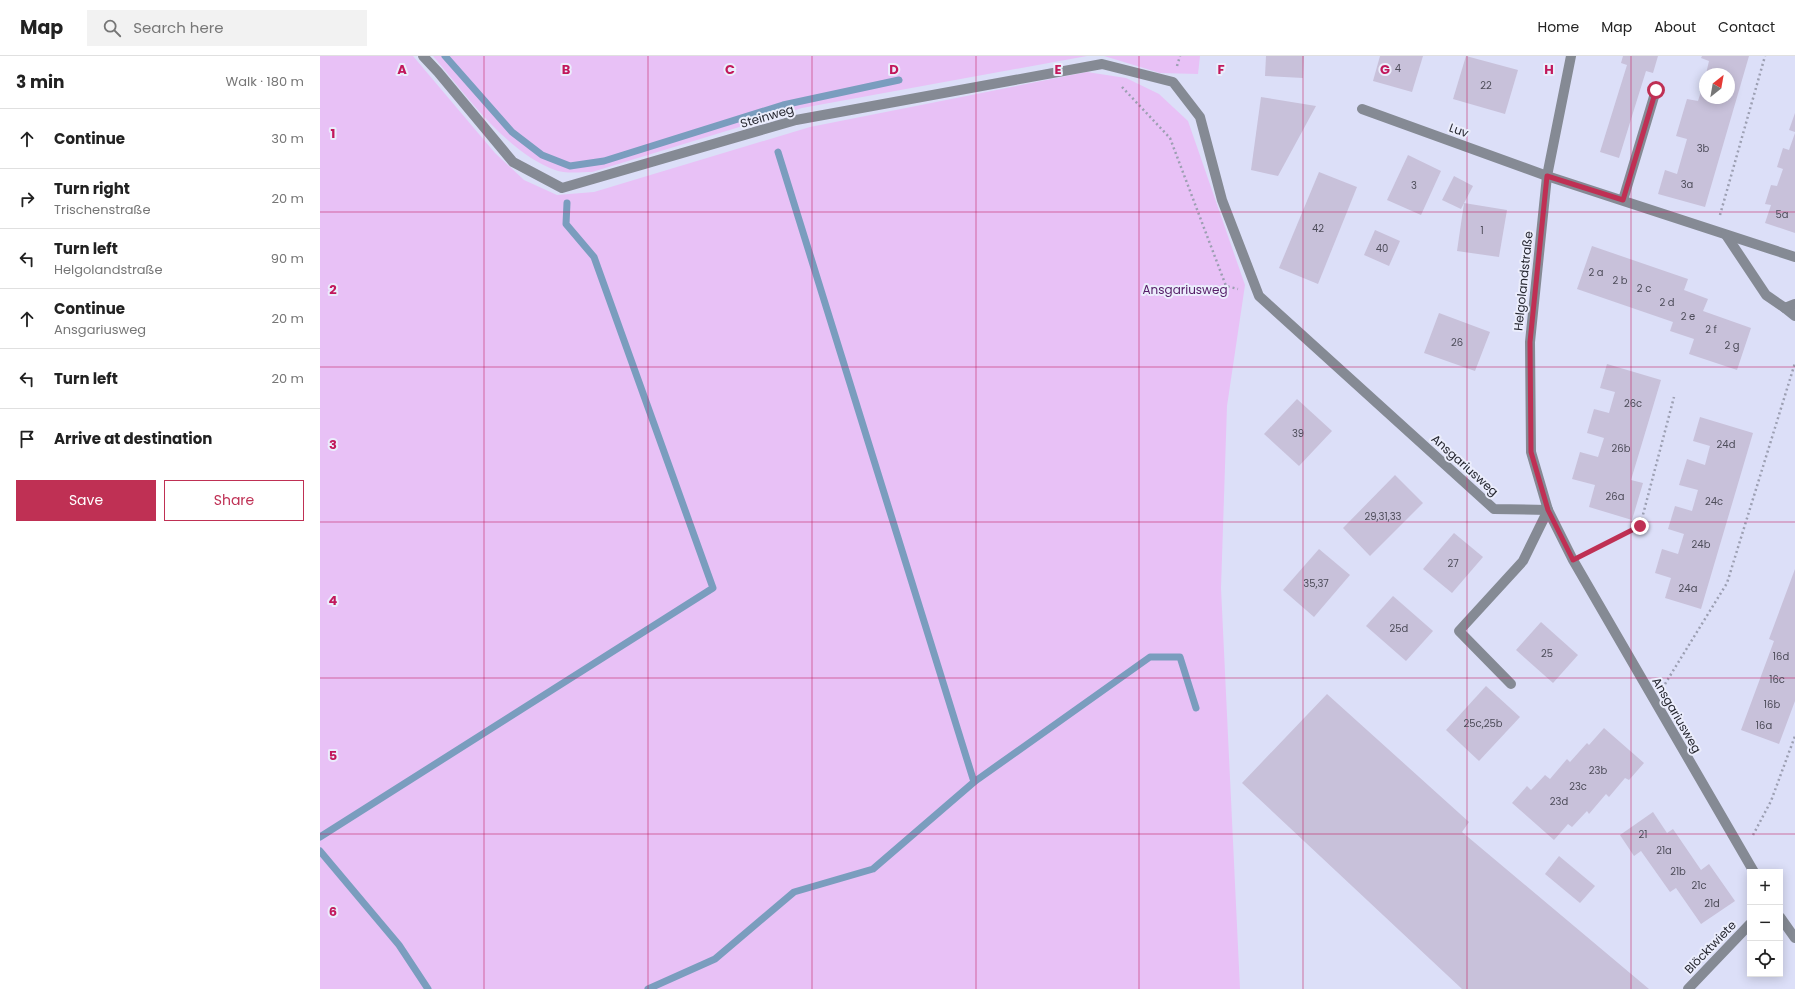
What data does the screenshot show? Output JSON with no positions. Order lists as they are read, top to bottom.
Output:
{
  "streets": {
    "street": [
      "Steinweg",
      "Luv",
      "Helgolandstraße",
      "Ansgariusweg",
      "Blöcktwiete"
    ]
  },
  "crossings": [
    ["Steinweg", "Ansgariusweg"],
    ["Luv", "Helgolandstraße"],
    ["Helgolandstraße", "Ansgariusweg"]
  ],
  "parks": ["Ansgariusweg"],
  "house_numbers": [
    "4",
    "22",
    "3b",
    "3a",
    "3",
    "5a",
    "42",
    "1",
    "40",
    "2 a",
    "2 b",
    "2 c",
    "2 d",
    "2 e",
    "2 f",
    "26",
    "2 g",
    "26c",
    "39",
    "24d",
    "26b",
    "26a",
    "24c",
    "29,31,33",
    "24b",
    "27",
    "35,37",
    "24a",
    "25d",
    "25",
    "16d",
    "16c",
    "16b",
    "25c,25b",
    "16a",
    "23b",
    "23c",
    "23d",
    "21",
    "21a",
    "21b",
    "21c",
    "21d"
  ],
  "north": "top right",
  "page": {
    "header": "Map",
    "search": "Search here",
    "nav": [
      "Home",
      "Map",
      "About",
      "Contact"
    ],
    "heading": ["3 min", "Walk · 180 m"],
    "list": [
      ["Continue", "30 m"],
      ["Turn right", "Trischenstraße", "20 m"],
      ["Turn left", "Helgolandstraße", "90 m"],
      ["Continue", "Ansgariusweg", "20 m"],
      ["Turn left", "20 m"],
      "Arrive at destination"
    ],
    "buttons": ["Save", "Share"],
    "map_buttons": ["+", "−"]
  },
  "grid": {
    "columns": [
      "A",
      "B",
      "C",
      "D",
      "E",
      "F",
      "G",
      "H"
    ],
    "rows": [
      "1",
      "2",
      "3",
      "4",
      "5",
      "6"
    ]
  }
}
